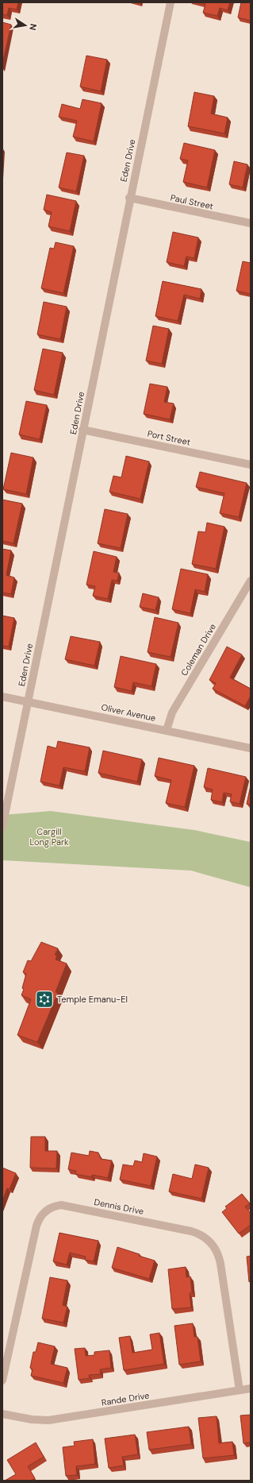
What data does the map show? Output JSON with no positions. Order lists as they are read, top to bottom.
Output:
{
  "streets": {
    "street": [
      "Eden Drive",
      "Paul Street",
      "Port Street",
      "Coleman Drive",
      "Oliver Avenue",
      "Dennis Drive",
      "Rande Drive"
    ]
  },
  "crossings": [
    ["Eden Drive", "Paul Street"],
    ["Eden Drive", "Port Street"],
    ["Eden Drive", "Oliver Avenue"],
    ["Coleman Drive", "Oliver Avenue"],
    ["Dennis Drive", "Rande Drive"]
  ],
  "parks": ["Cargill Long Park"],
  "places": {
    "synagogue": ["Temple Emanu-El"]
  },
  "north": "right"
}
